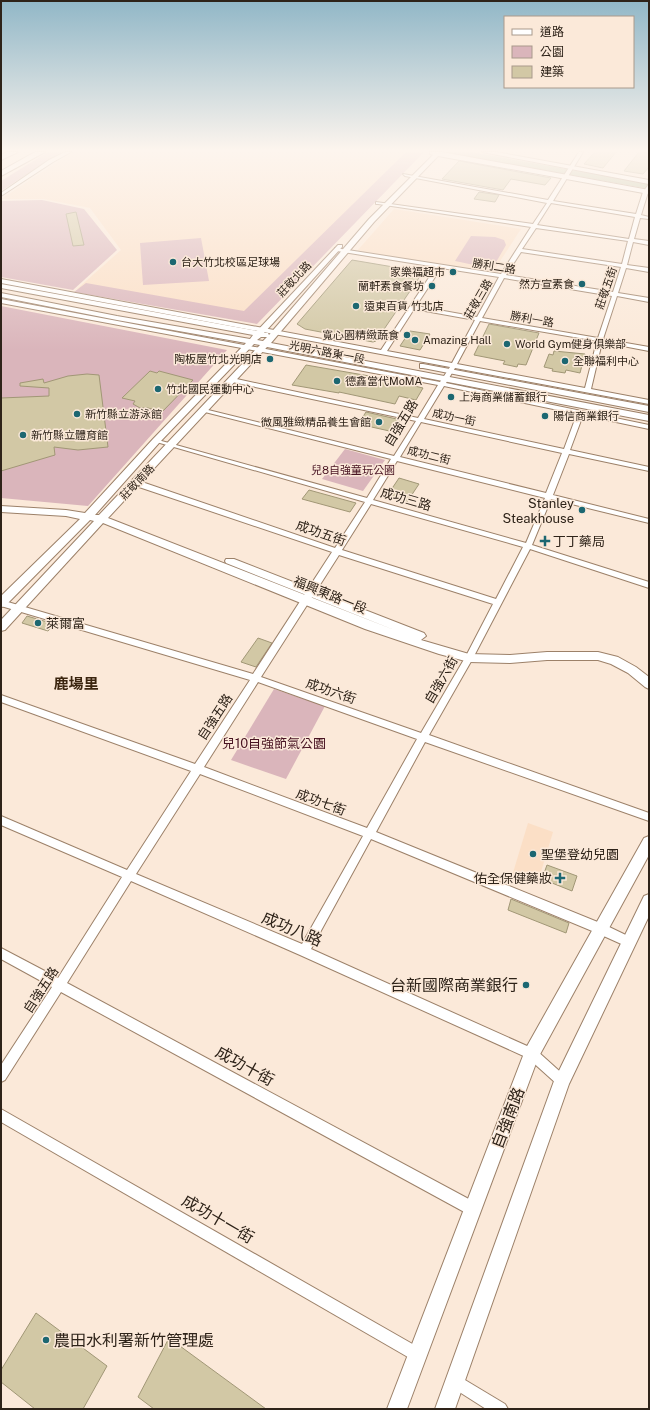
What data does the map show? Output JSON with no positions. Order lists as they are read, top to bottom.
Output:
{
  "streets": {
    "street": [
      "勝利二路",
      "莊敬北路",
      "莊敬五街",
      "莊敬三路",
      "勝利一路",
      "光明六路東一段",
      "成功一街",
      "自強五路",
      "成功二街",
      "莊敬南路",
      "成功三路",
      "成功五街",
      "福興東路一段",
      "自強六街",
      "成功六街",
      "成功七街",
      "成功八路",
      "成功十街",
      "自強南路",
      "成功十一街"
    ]
  },
  "crossings": [
    ["勝利二路", "莊敬北路"],
    ["勝利二路", "莊敬五街"],
    ["勝利二路", "莊敬三路"],
    ["莊敬北路", "光明六路東一段"],
    ["莊敬北路", "莊敬南路"],
    ["莊敬五街", "勝利一路"],
    ["莊敬五街", "光明六路東一段"],
    ["莊敬三路", "勝利一路"],
    ["莊敬三路", "光明六路東一段"],
    ["莊敬三路", "自強五路"],
    ["光明六路東一段", "自強五路"],
    ["光明六路東一段", "莊敬南路"],
    ["光明六路東一段", "自強六街"],
    ["成功一街", "自強五路"],
    ["成功一街", "莊敬南路"],
    ["成功一街", "自強六街"],
    ["自強五路", "成功二街"],
    ["自強五路", "成功三路"],
    ["自強五路", "成功五街"],
    ["自強五路", "福興東路一段"],
    ["自強五路", "成功六街"],
    ["自強五路", "成功七街"],
    ["自強五路", "成功八路"],
    ["自強五路", "成功十街"],
    ["成功二街", "莊敬南路"],
    ["成功二街", "自強六街"],
    ["莊敬南路", "成功三路"],
    ["莊敬南路", "成功五街"],
    ["莊敬南路", "福興東路一段"],
    ["莊敬南路", "成功六街"],
    ["成功三路", "自強六街"],
    ["成功五街", "自強六街"],
    ["福興東路一段", "自強六街"],
    ["自強六街", "成功六街"],
    ["自強六街", "成功七街"],
    ["自強六街", "成功八路"],
    ["成功七街", "自強南路"],
    ["成功八路", "自強南路"],
    ["成功十街", "自強南路"],
    ["自強南路", "成功十一街"]
  ],
  "districts": ["鹿場里"],
  "parks": ["兒8自強童玩公園", "兒10自強節氣公園"],
  "places": {
    "other": [
      "台大竹北校區足球場",
      "家樂福超市",
      "然方宣素食",
      "蘭軒素食餐坊",
      "遠東百貨 竹北店",
      "寬心園精緻蔬食",
      "Amazing Hall",
      "World Gym健身俱樂部",
      "陶板屋竹北光明店",
      "全聯福利中心",
      "德鑫當代MoMA",
      "竹北國民運動中心",
      "上海商業儲蓄銀行",
      "新竹縣立游泳館",
      "陽信商業銀行",
      "微風雅緻精品養生會館",
      "新竹縣立體育館",
      "Stanley Steakhouse",
      "萊爾富",
      "聖堡登幼兒園",
      "台新國際商業銀行",
      "農田水利署新竹管理處"
    ],
    "health": ["丁丁藥局", "佑全保健藥妝"]
  },
  "legend": ["道路", "公園", "建築"]
}
